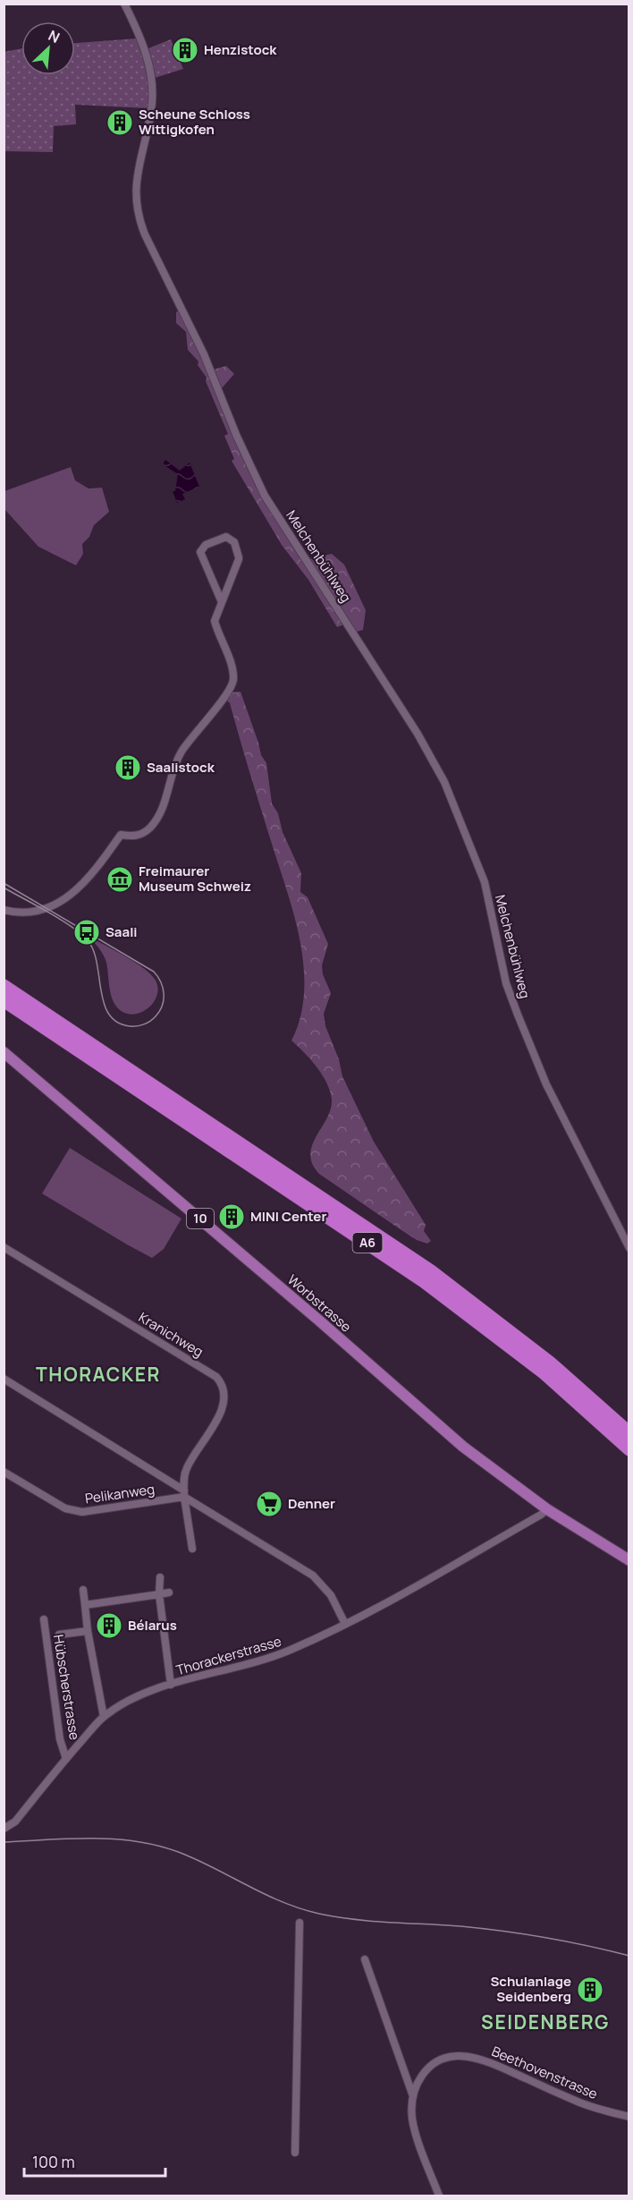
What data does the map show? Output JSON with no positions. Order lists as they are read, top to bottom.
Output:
{
  "streets": {
    "highway": ["A6"],
    "main road": ["10", "Worbstrasse"],
    "street": [
      "Melchenbühlweg",
      "Kranichweg",
      "Pelikanweg",
      "Thorackerstrasse",
      "Hübscherstrasse",
      "Beethovenstrasse"
    ]
  },
  "crossings": [
    ["Worbstrasse", "Thorackerstrasse"],
    ["Kranichweg", "Pelikanweg"],
    ["Thorackerstrasse", "Hübscherstrasse"]
  ],
  "districts": ["THORACKER", "SEIDENBERG"],
  "places": {
    "building": [
      "Henzistock",
      "Scheune Schloss Wittigkofen",
      "Saalistock",
      "MINI Center",
      "Bélarus",
      "Schulanlage Seidenberg"
    ],
    "museum": ["Freimaurer Museum Schweiz"],
    "bus stop": ["Saali"],
    "supermarket": ["Denner"]
  },
  "scale_bar": "100 m",
  "north": "top right"
}
